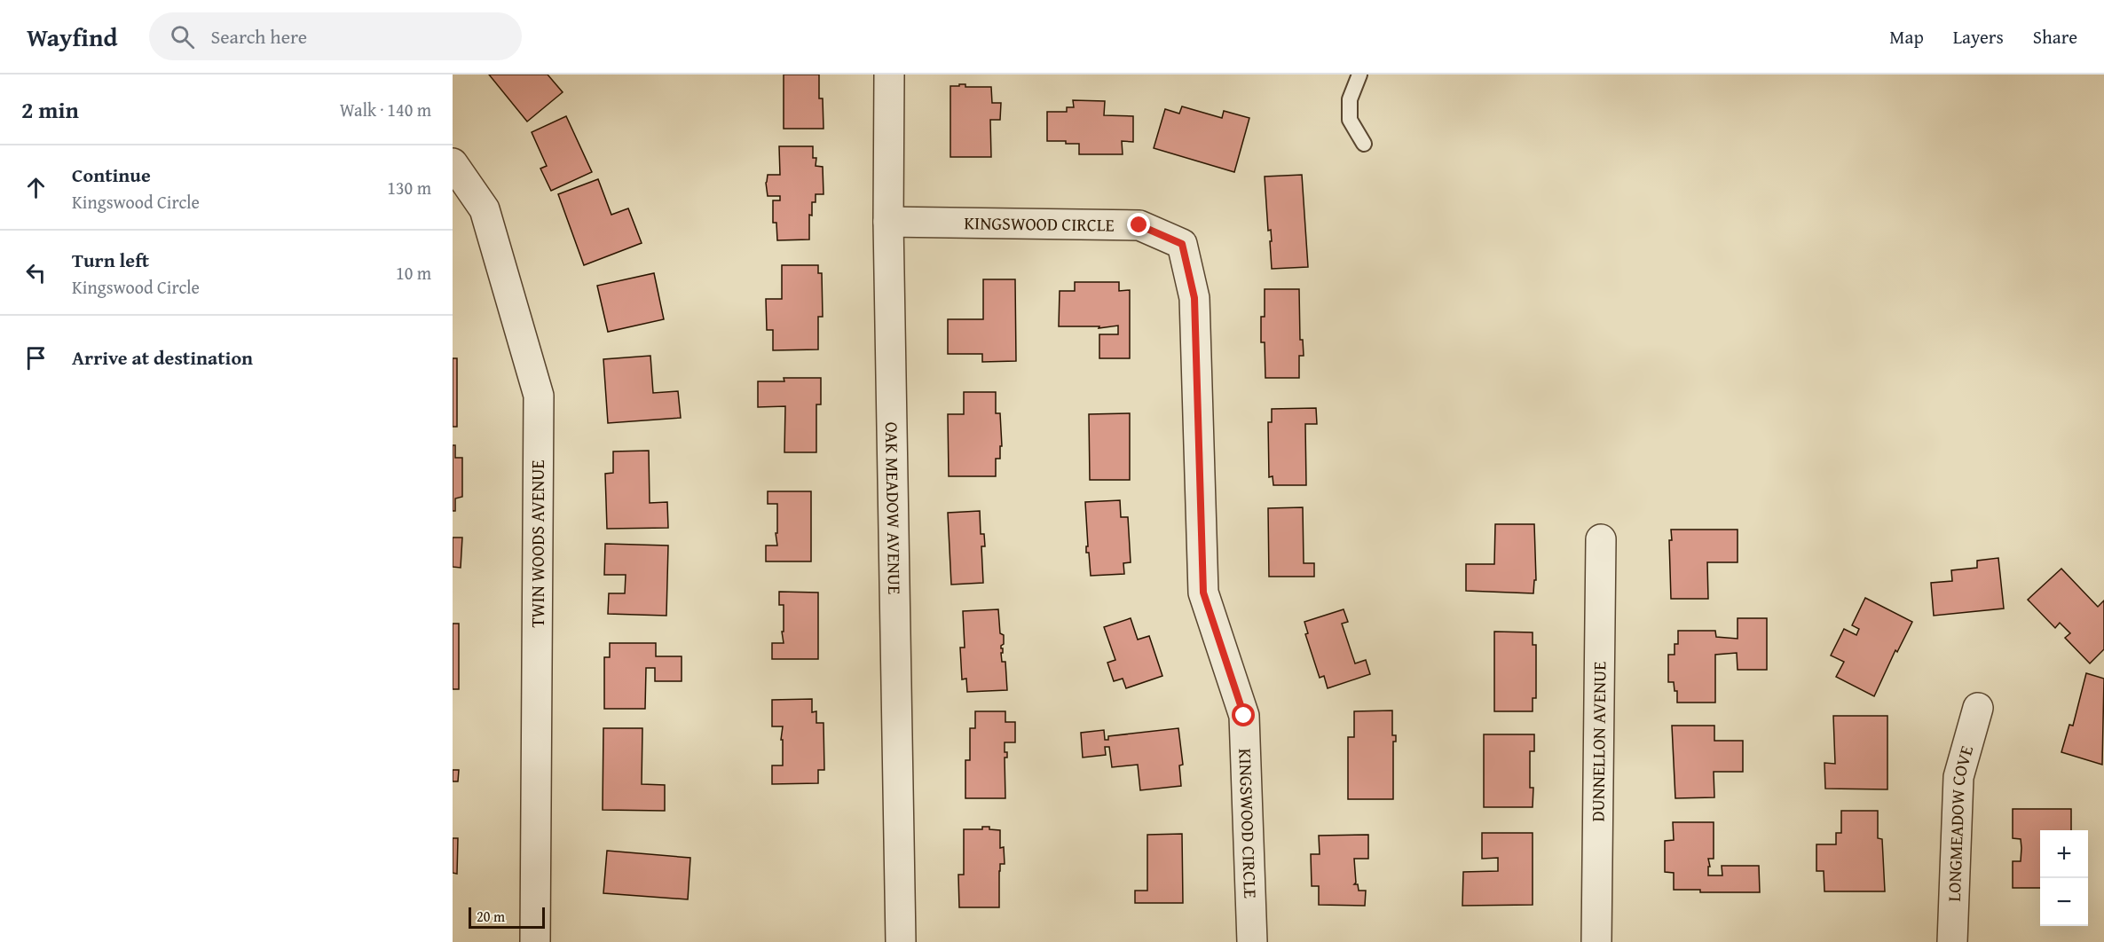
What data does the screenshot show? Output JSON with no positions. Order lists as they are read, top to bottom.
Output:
{
  "streets": {
    "street": [
      "KINGSWOOD CIRCLE",
      "OAK MEADOW AVENUE",
      "TWIN WOODS AVENUE",
      "DUNNELLON AVENUE",
      "LONGMEADOW COVE"
    ]
  },
  "crossings": [
    ["KINGSWOOD CIRCLE", "OAK MEADOW AVENUE"]
  ],
  "scale_bar": "20 m",
  "page": {
    "header": "Wayfind",
    "search": "Search here",
    "nav": ["Map", "Layers", "Share"],
    "heading": ["2 min", "Walk · 140 m"],
    "list": [
      ["Continue", "Kingswood Circle", "130 m"],
      ["Turn left", "Kingswood Circle", "10 m"],
      "Arrive at destination"
    ],
    "map_buttons": ["+", "−"],
    "scale": "20 m"
  }
}
